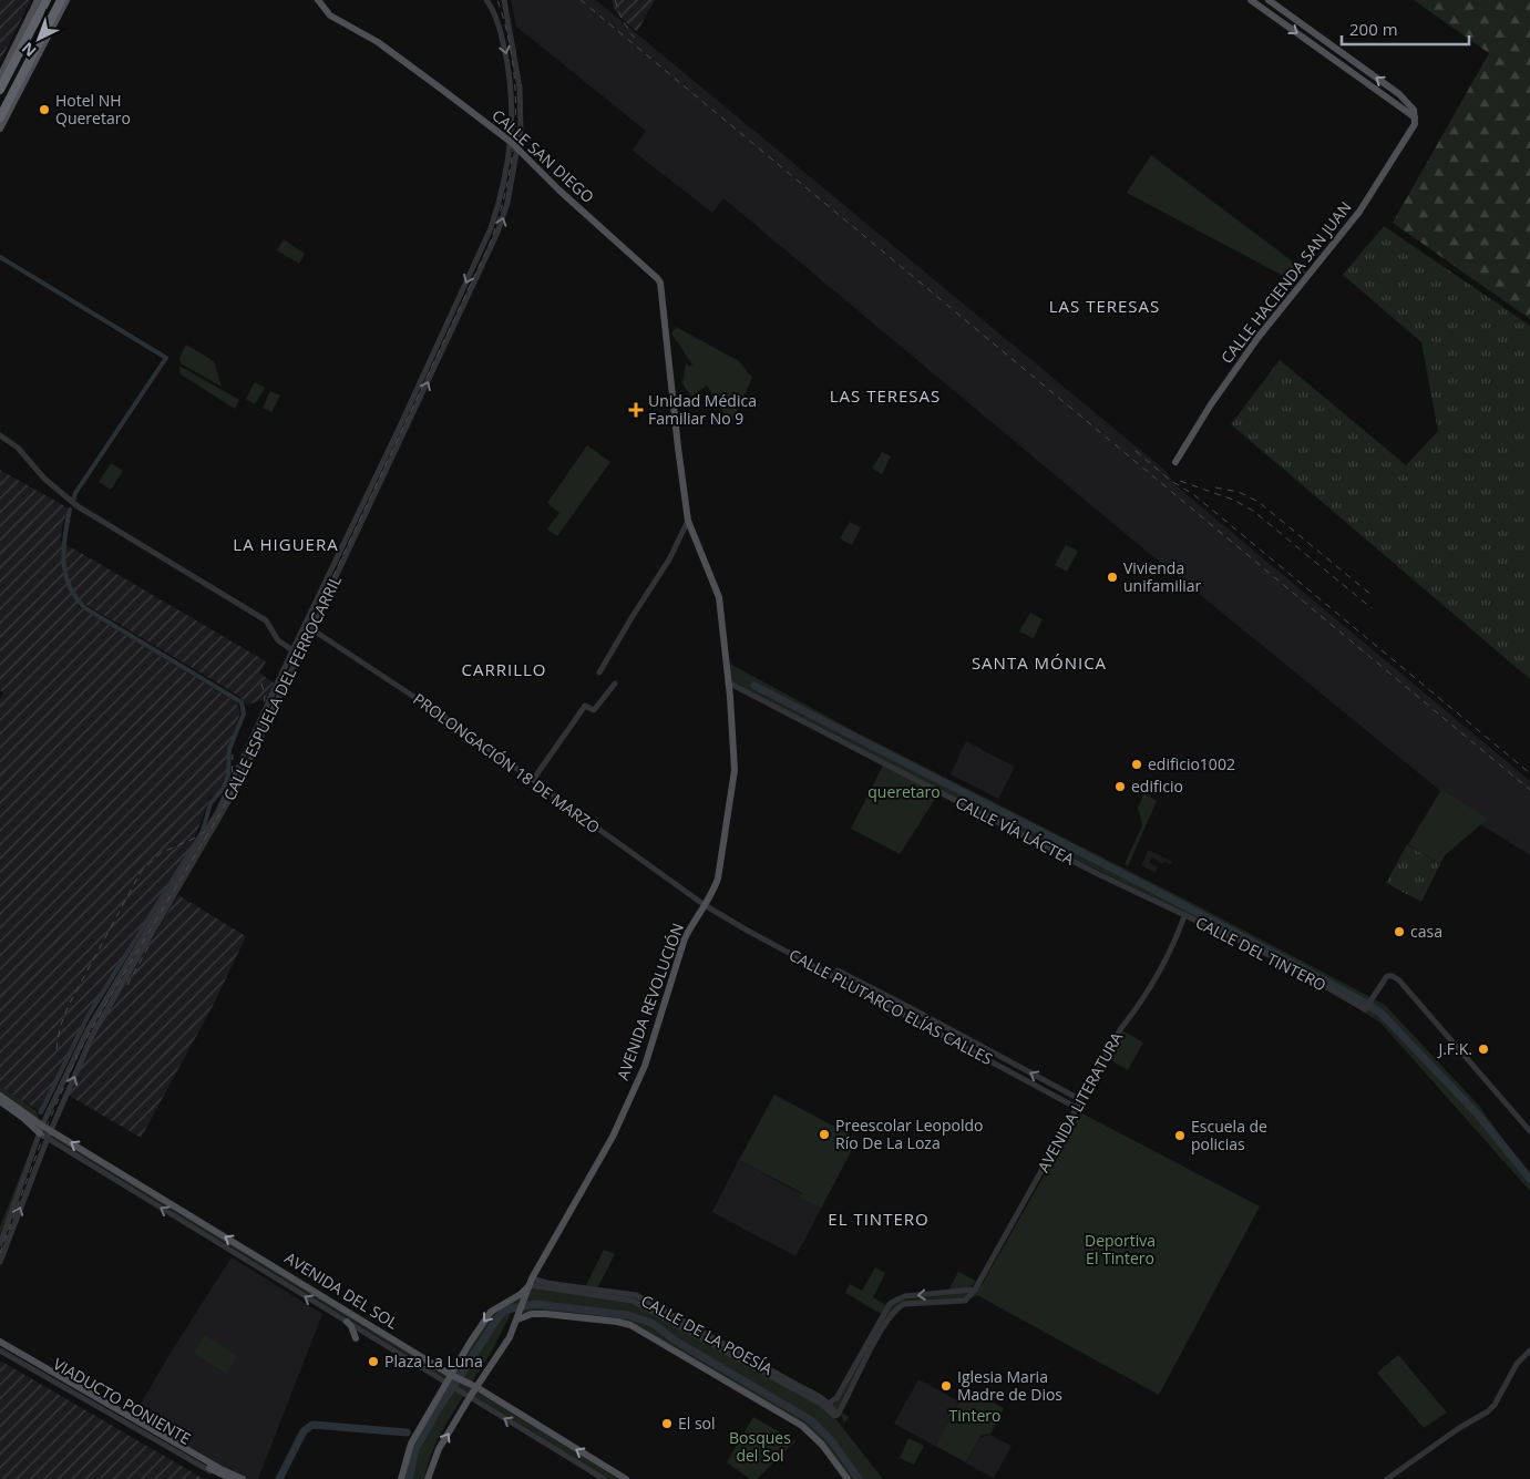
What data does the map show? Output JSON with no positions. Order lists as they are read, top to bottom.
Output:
{
  "streets": {
    "main road": [
      "CALLE SAN DIEGO",
      "CALLE HACIENDA SAN JUAN",
      "AVENIDA REVOLUCIÓN",
      "AVENIDA DEL SOL",
      "VIADUCTO PONIENTE"
    ],
    "street": [
      "CALLE ESPUELA DEL FERROCARRIL",
      "PROLONGACIÓN 18 DE MARZO",
      "CALLE VÍA LÁCTEA",
      "CALLE DEL TINTERO",
      "CALLE PLUTARCO ELÍAS CALLES",
      "AVENIDA LITERATURA",
      "CALLE DE LA POESÍA"
    ]
  },
  "crossings": [
    ["CALLE SAN DIEGO", "CALLE ESPUELA DEL FERROCARRIL"],
    ["CALLE SAN DIEGO", "AVENIDA REVOLUCIÓN"],
    ["CALLE ESPUELA DEL FERROCARRIL", "PROLONGACIÓN 18 DE MARZO"],
    ["CALLE ESPUELA DEL FERROCARRIL", "AVENIDA DEL SOL"],
    ["PROLONGACIÓN 18 DE MARZO", "AVENIDA REVOLUCIÓN"],
    ["PROLONGACIÓN 18 DE MARZO", "CALLE PLUTARCO ELÍAS CALLES"],
    ["CALLE VÍA LÁCTEA", "CALLE DEL TINTERO"],
    ["CALLE VÍA LÁCTEA", "AVENIDA REVOLUCIÓN"],
    ["CALLE VÍA LÁCTEA", "AVENIDA LITERATURA"],
    ["CALLE DEL TINTERO", "AVENIDA LITERATURA"],
    ["AVENIDA REVOLUCIÓN", "CALLE PLUTARCO ELÍAS CALLES"],
    ["AVENIDA REVOLUCIÓN", "AVENIDA DEL SOL"],
    ["AVENIDA REVOLUCIÓN", "CALLE DE LA POESÍA"],
    ["CALLE PLUTARCO ELÍAS CALLES", "AVENIDA LITERATURA"],
    ["AVENIDA LITERATURA", "CALLE DE LA POESÍA"]
  ],
  "one_way": ["AVENIDA DEL SOL"],
  "districts": [
    "LAS TERESAS",
    "LAS TERESAS",
    "LA HIGUERA",
    "SANTA MÓNICA",
    "CARRILLO",
    "EL TINTERO"
  ],
  "parks": [
    "queretaro",
    "Deportiva El Tintero",
    "Tintero",
    "Bosques del Sol"
  ],
  "places": {
    "other": [
      "Hotel NH Queretaro",
      "Vivienda unifamiliar",
      "edificio1002",
      "edificio",
      "casa",
      "J.F.K.",
      "Preescolar Leopoldo Río De La Loza",
      "Escuela de policias",
      "Plaza La Luna",
      "Iglesia Maria Madre de Dios",
      "El sol"
    ],
    "health": ["Unidad Médica Familiar No 9"]
  },
  "scale_bar": "200 m",
  "north": "bottom left"
}
